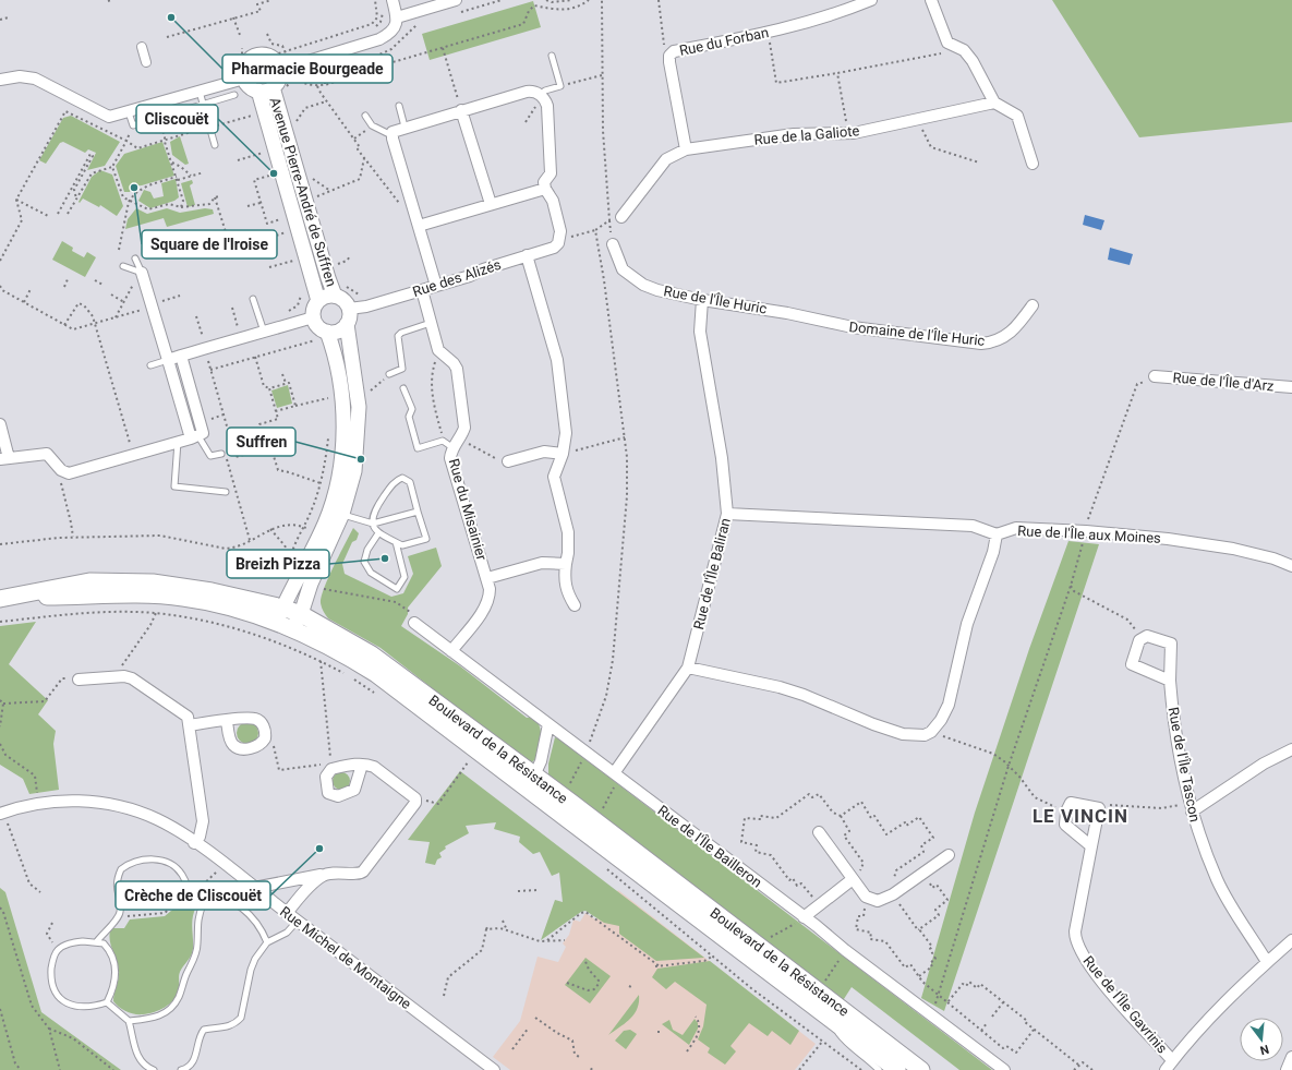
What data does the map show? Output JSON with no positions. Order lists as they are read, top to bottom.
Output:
{
  "streets": {
    "main road": ["Boulevard de la Résistance"],
    "street": [
      "Rue du Forban",
      "Rue de la Galiote",
      "Avenue Pierre-André de Suffren",
      "Rue des Alizés",
      "Rue de l'Île Huric",
      "Domaine de l'Île Huric",
      "Rue de l'Île d'Arz",
      "Rue du Misainier",
      "Rue de l'Île aux Moines",
      "Rue de l'Île Baliran",
      "Rue de l'Île Tascon",
      "Rue de l'Île Bailleron",
      "Rue Michel de Montaigne",
      "Rue de l'Île Gavrinis"
    ]
  },
  "crossings": [
    ["Rue du Forban", "Rue de la Galiote"],
    ["Avenue Pierre-André de Suffren", "Rue des Alizés"],
    ["Rue de l'Île Huric", "Domaine de l'Île Huric"],
    ["Rue de l'Île Huric", "Rue de l'Île Baliran"],
    ["Rue du Misainier", "Rue de l'Île Bailleron"],
    ["Rue de l'Île aux Moines", "Rue de l'Île Baliran"],
    ["Rue de l'Île Baliran", "Rue de l'Île Bailleron"]
  ],
  "districts": ["LE VINCIN"],
  "places": [
    "Pharmacie Bourgeade",
    "Cliscouët",
    "Square de l'Iroise",
    "Suffren",
    "Breizh Pizza",
    "Crèche de Cliscouët"
  ],
  "north": "bottom"
}
